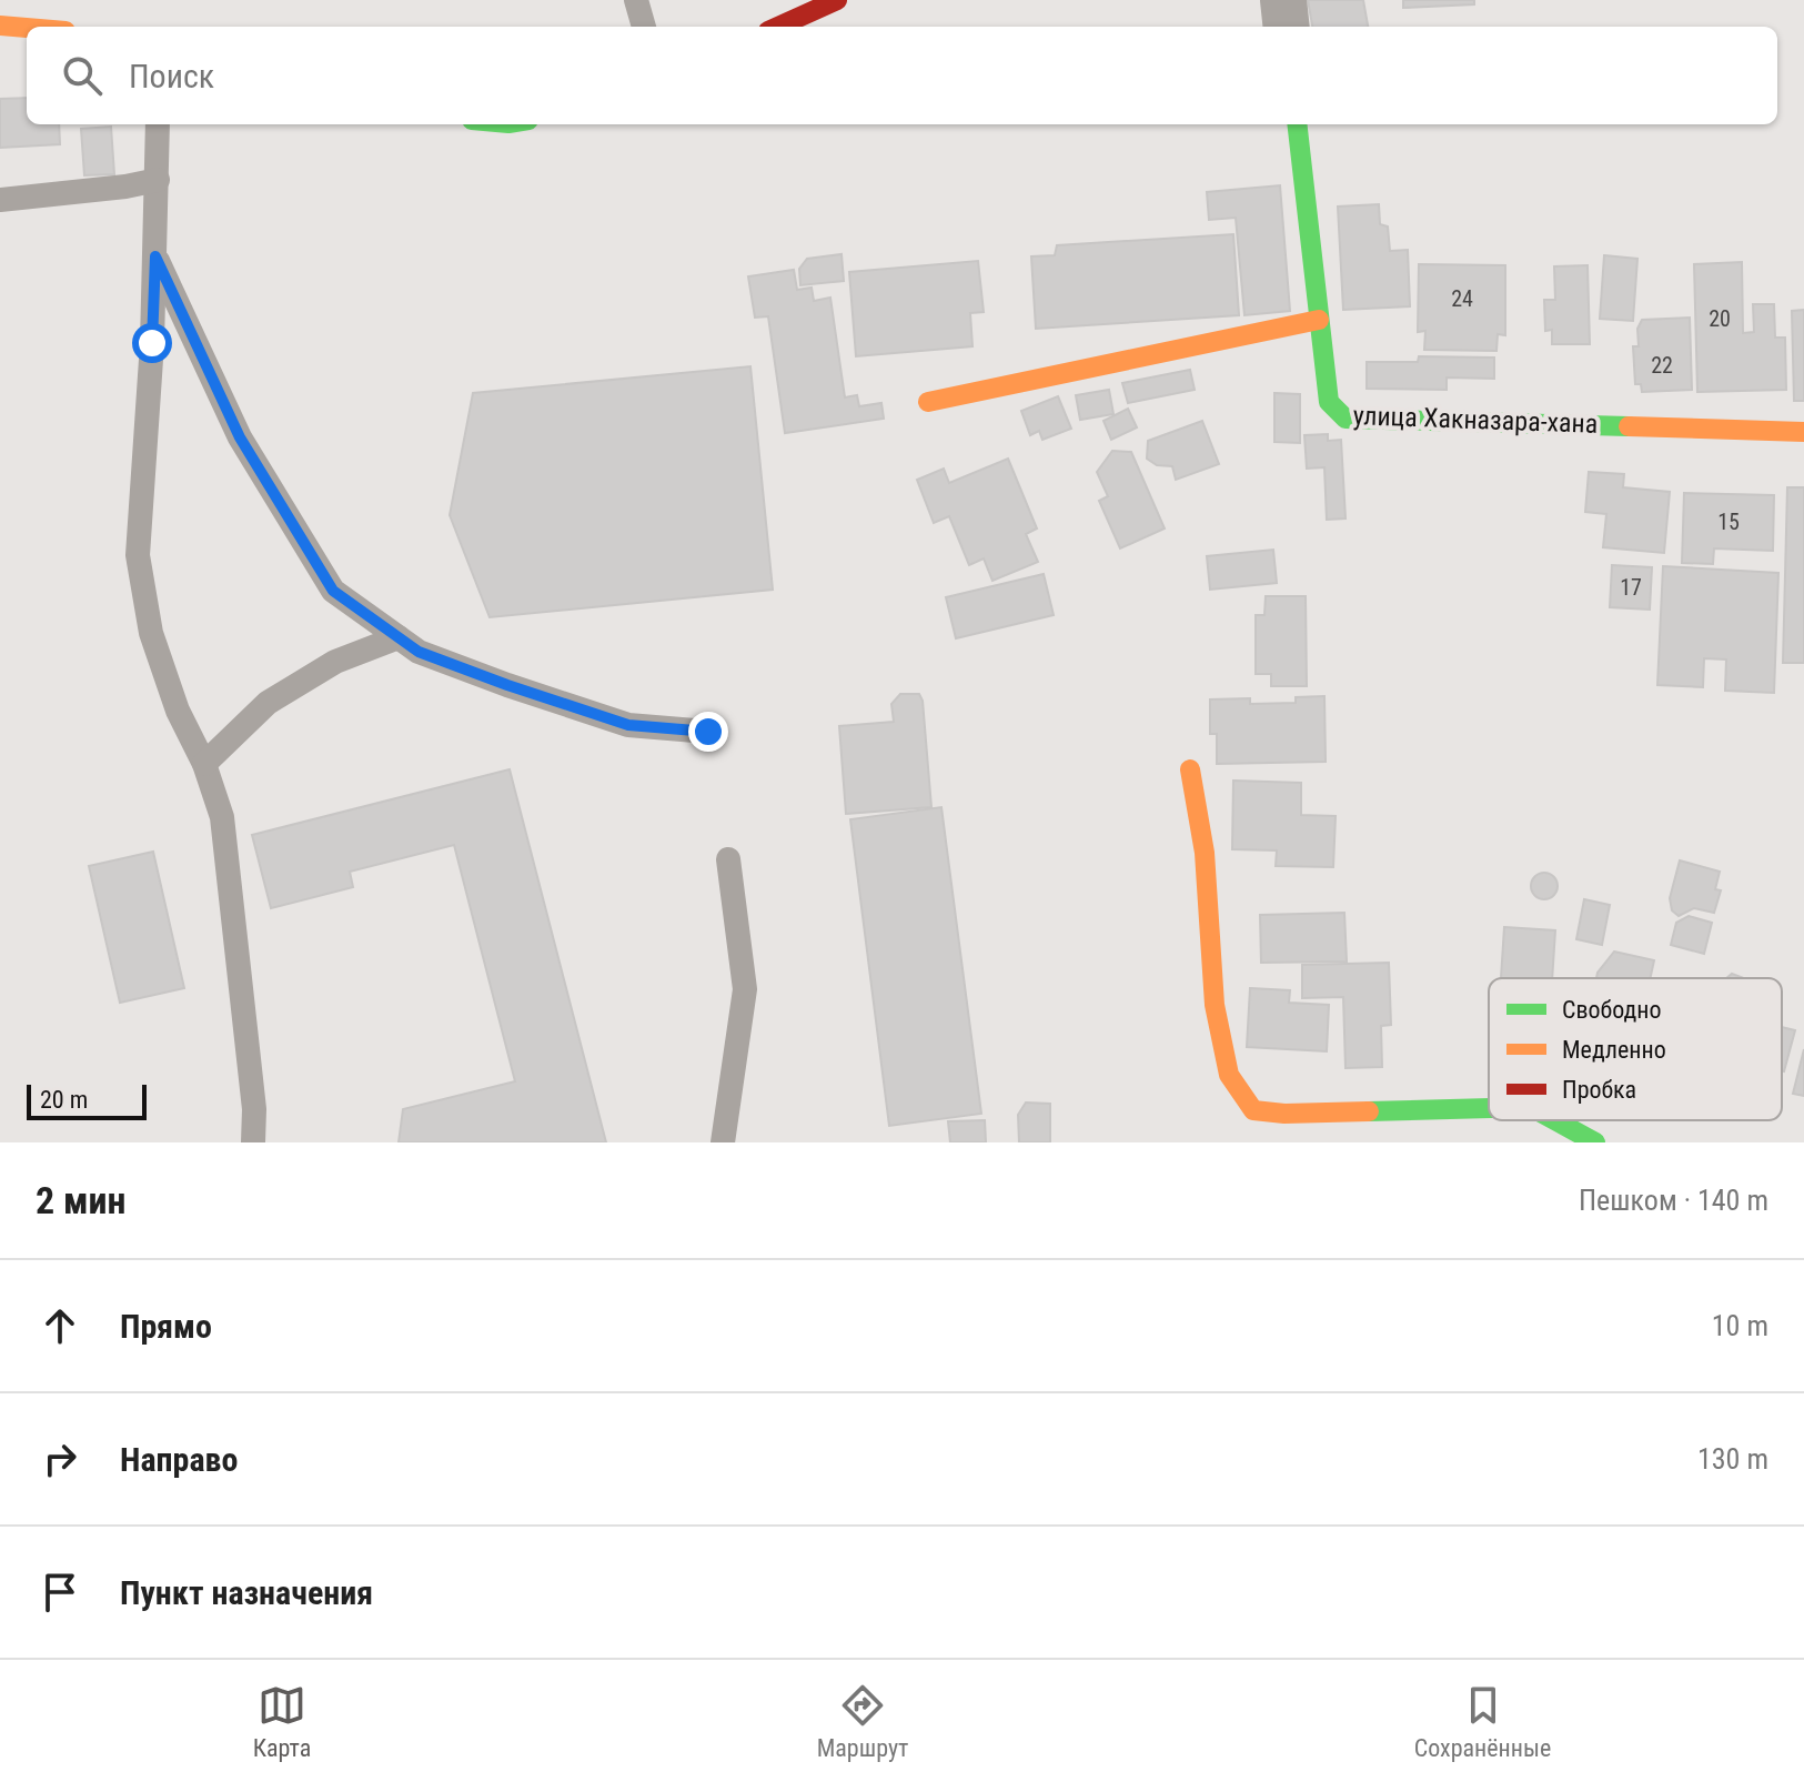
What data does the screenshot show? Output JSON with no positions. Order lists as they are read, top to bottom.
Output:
{
  "streets": {
    "street": ["улица Хакназара-хана"]
  },
  "house_numbers": [
    "24",
    "20",
    "22",
    "15",
    "17"
  ],
  "legend": ["Свободно", "Медленно", "Пробка"],
  "scale_bar": "20 m",
  "page": {
    "search": "Поиск",
    "scale": "20 m",
    "heading": ["2 мин", "Пешком · 140 m"],
    "list": [
      ["Прямо", "10 m"],
      ["Направо", "130 m"],
      "Пункт назначения"
    ],
    "nav": ["Карта", "Маршрут", "Сохранённые"]
  }
}
